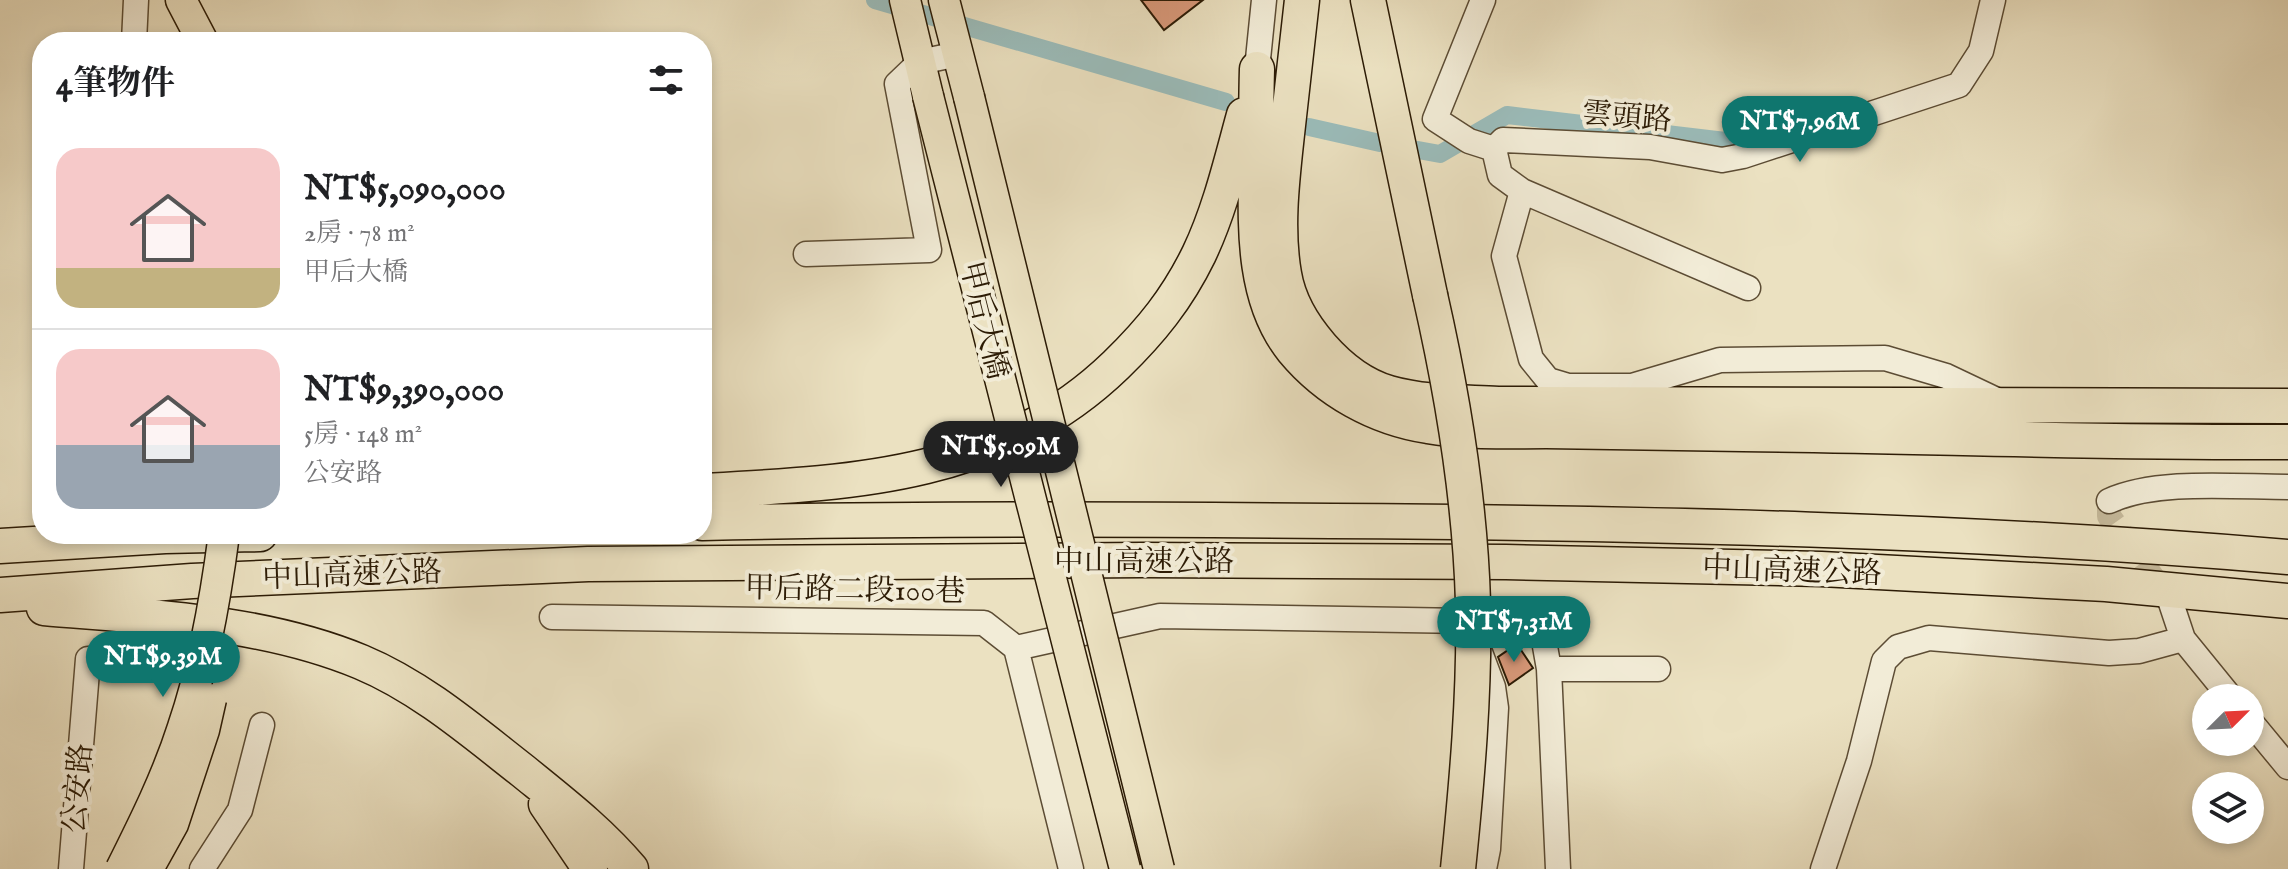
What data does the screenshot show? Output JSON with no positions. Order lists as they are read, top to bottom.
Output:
{
  "streets": {
    "highway": ["中山高速公路"],
    "main road": ["甲后大橋", "公安路"],
    "street": ["雲頭路", "甲后路二段100巷"]
  },
  "north": "top right",
  "page": {
    "heading": "4筆物件",
    "price": [
      "NT$7.96M",
      "NT$5.09M",
      "NT$7.31M",
      "NT$9.39M"
    ],
    "list": [
      {
        "name": "NT$5,090,000",
        "note": "2房 · 78 m² · 甲后大橋"
      },
      {
        "name": "NT$9,390,000",
        "note": "5房 · 148 m² · 公安路"
      }
    ]
  }
}
